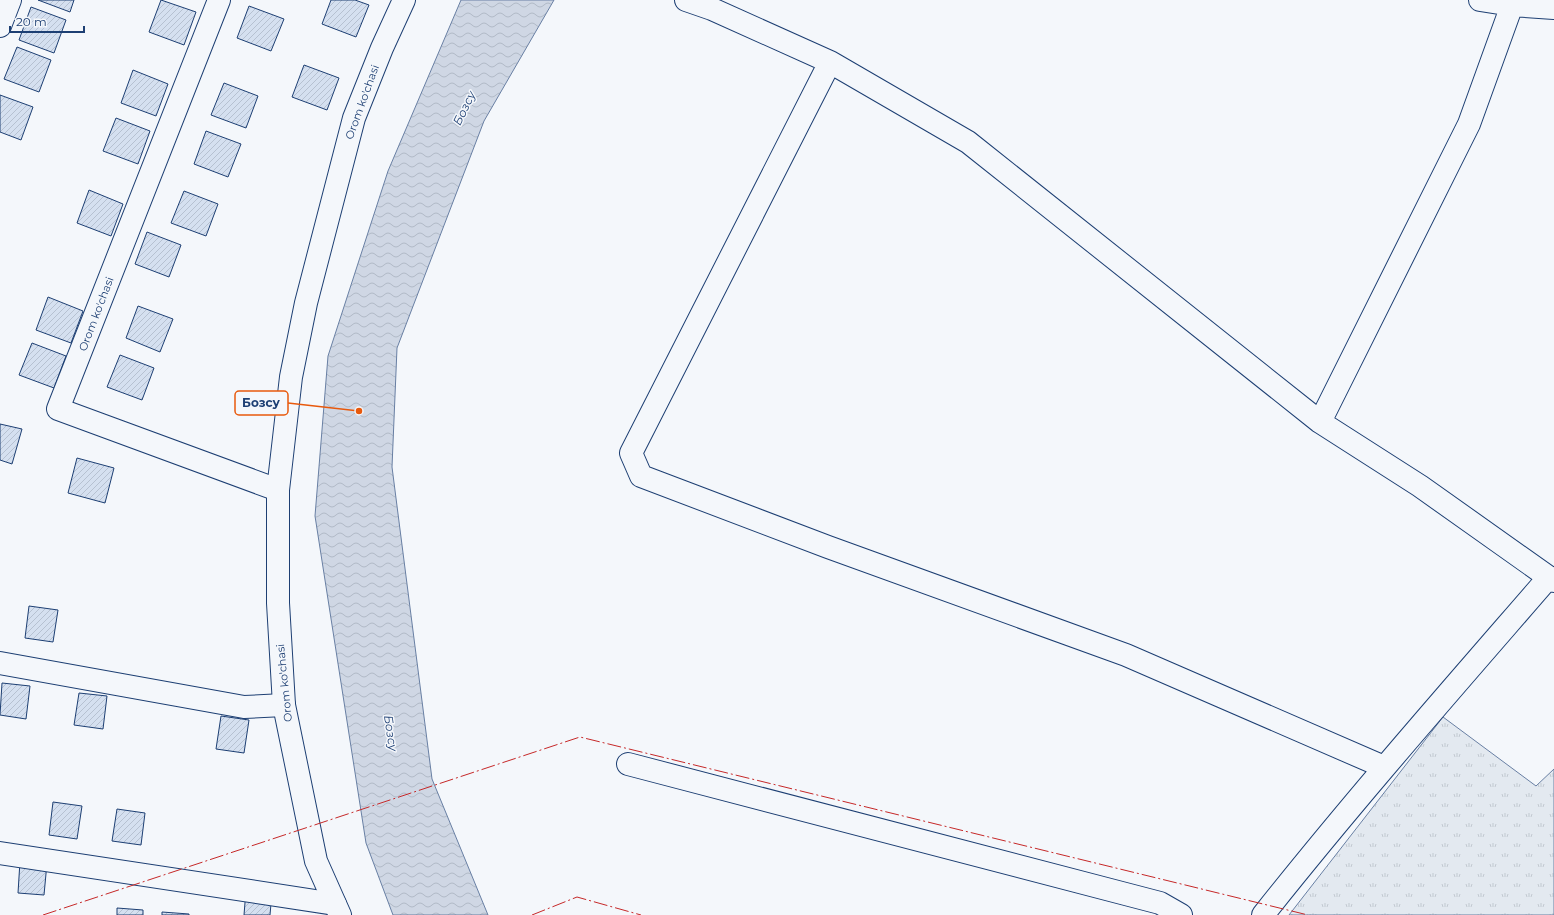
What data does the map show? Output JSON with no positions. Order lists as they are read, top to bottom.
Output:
{
  "streets": {
    "street": ["Orom ko'chasi"]
  },
  "water": ["Бозсу"],
  "places": ["Бозсу"],
  "scale_bar": "20 m"
}
